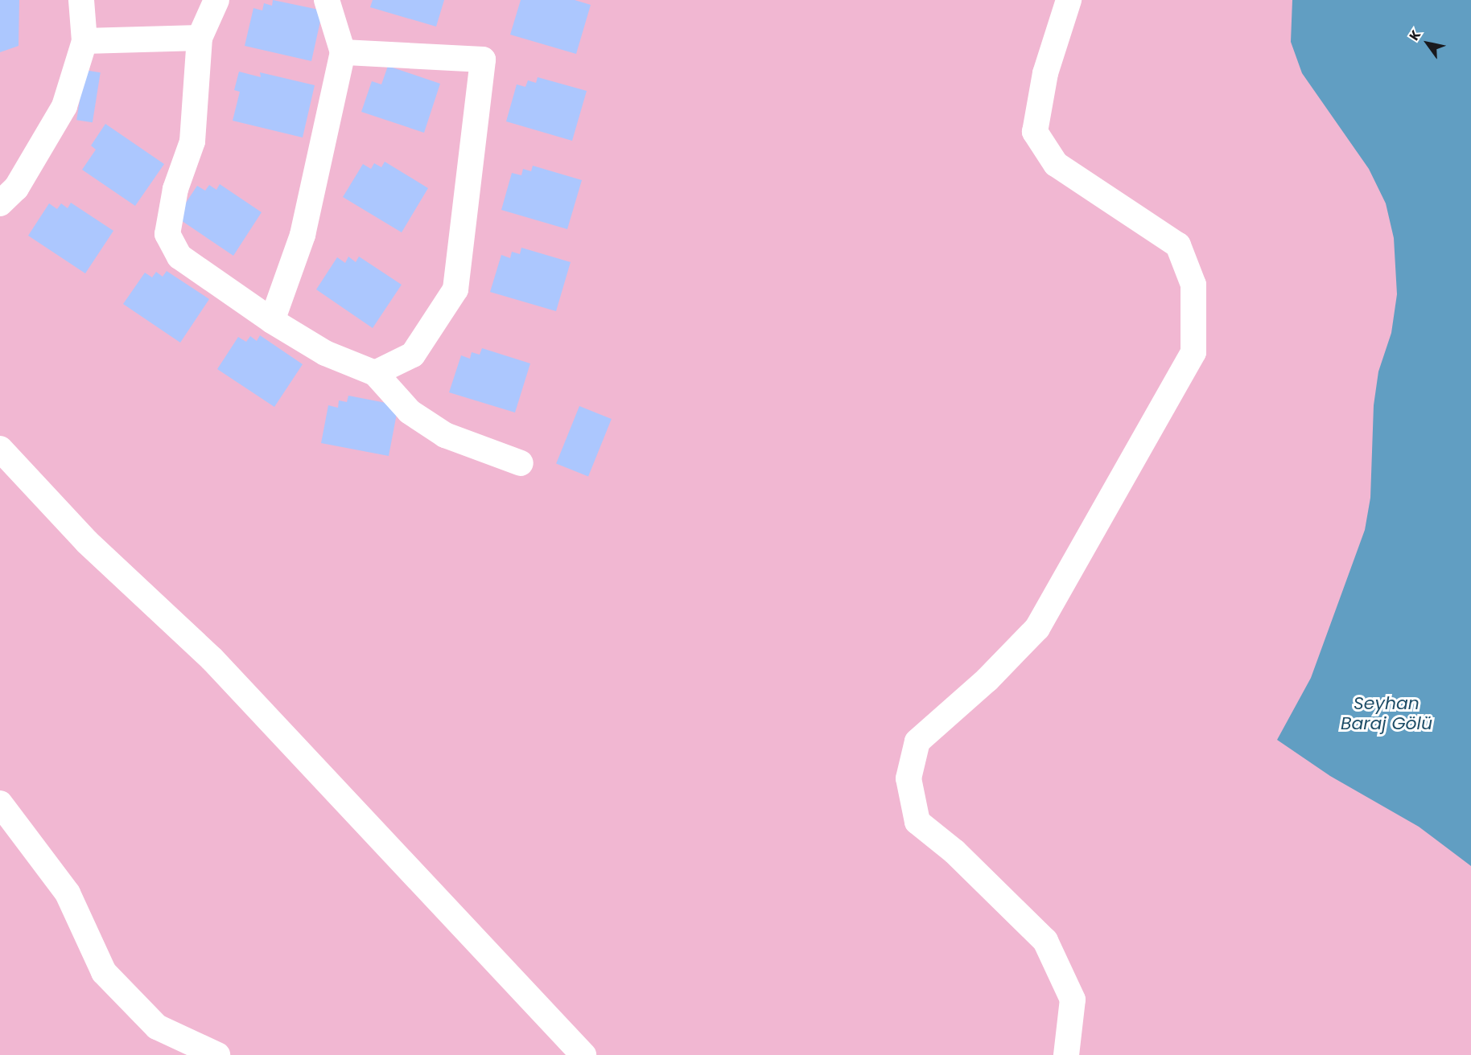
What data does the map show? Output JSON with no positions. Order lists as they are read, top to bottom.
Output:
{
  "water": ["Seyhan Baraj Gölü"],
  "north": "top left"
}
